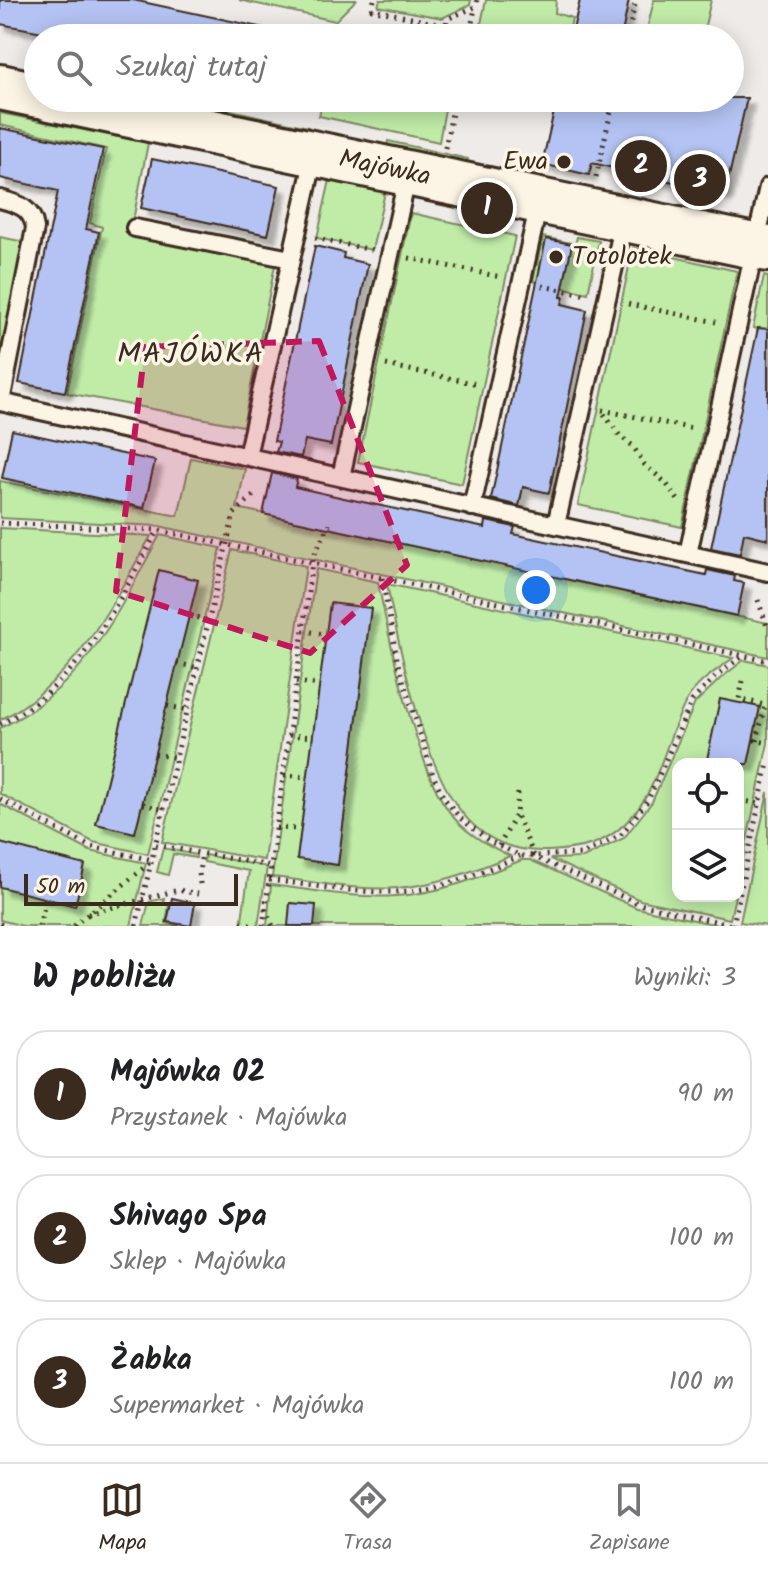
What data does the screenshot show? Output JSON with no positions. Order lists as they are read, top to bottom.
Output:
{
  "streets": {
    "street": ["Majówka"]
  },
  "districts": ["MAJÓWKA"],
  "places": ["Ewa", "Totolotek"],
  "scale_bar": "50 m",
  "page": {
    "search": "Szukaj tutaj",
    "pins": ["2", "3", "1"],
    "scale": "50 m",
    "heading": ["W pobliżu", "Wyniki: 3"],
    "list": [
      {
        "mark": "1",
        "name": "Majówka 02",
        "note": "Przystanek · Majówka",
        "value": "90 m"
      },
      {
        "mark": "2",
        "name": "Shivago Spa",
        "note": "Sklep · Majówka",
        "value": "100 m"
      },
      {
        "mark": "3",
        "name": "Żabka",
        "note": "Supermarket · Majówka",
        "value": "100 m"
      }
    ],
    "nav": ["Mapa", "Trasa", "Zapisane"]
  }
}
